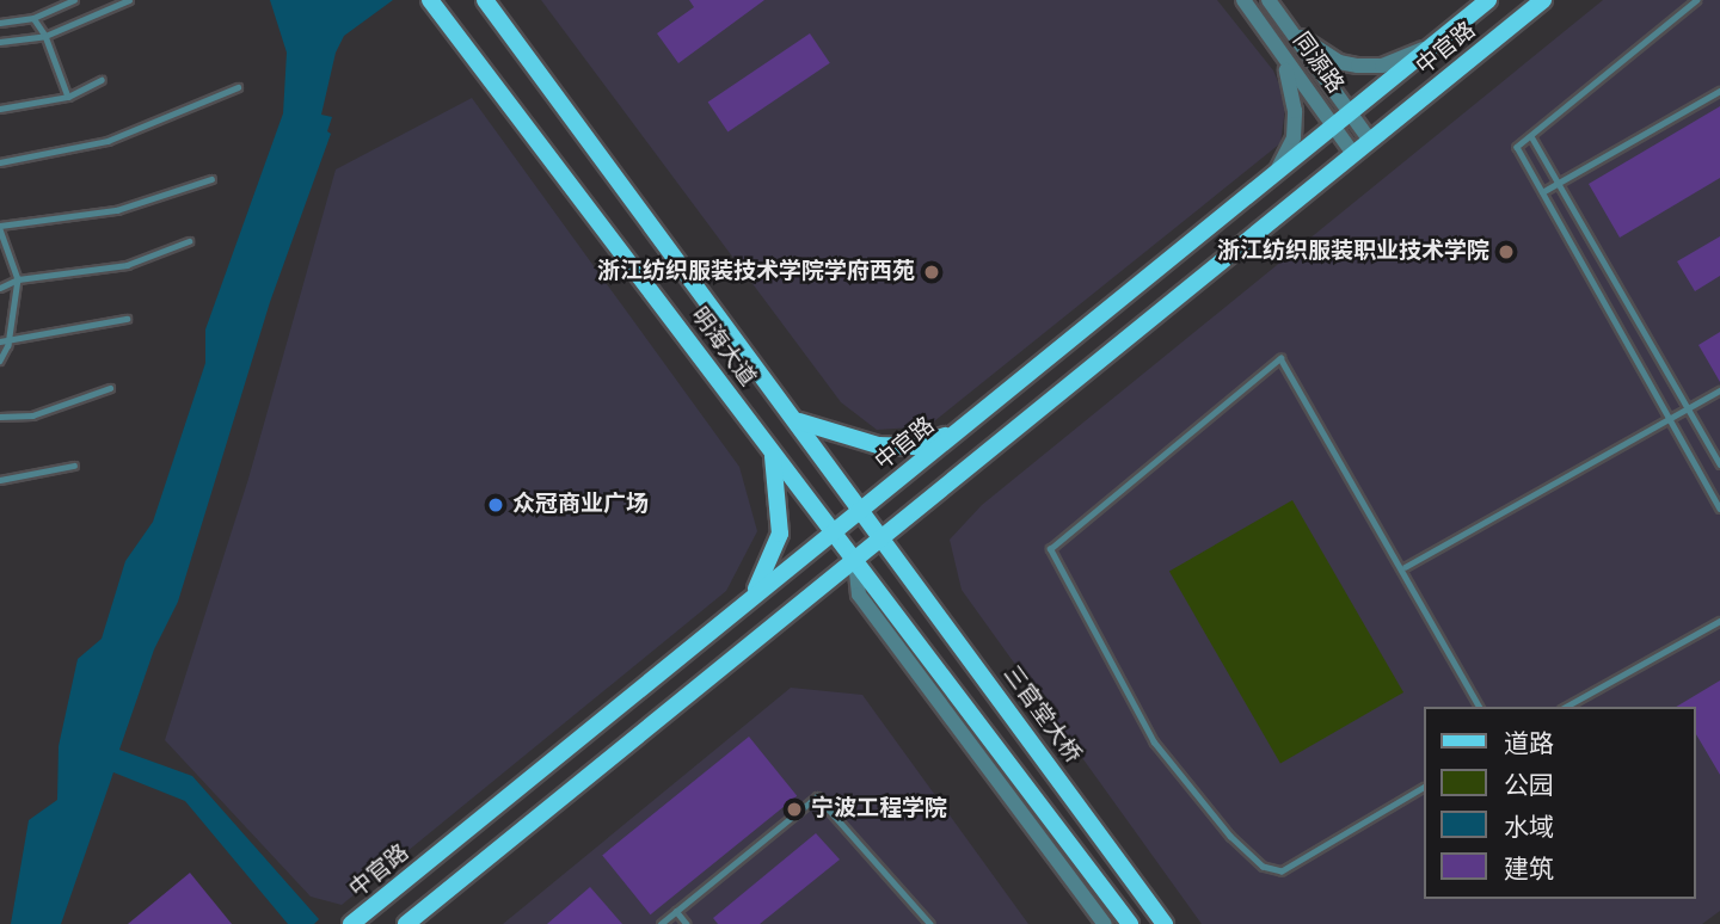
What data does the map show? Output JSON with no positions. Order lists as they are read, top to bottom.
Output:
{
  "streets": {
    "main road": ["中官路", "明海大道", "三官堂大桥"],
    "street": ["同源路"]
  },
  "crossings": [
    ["中官路", "同源路"],
    ["中官路", "明海大道"],
    ["中官路", "三官堂大桥"],
    ["明海大道", "三官堂大桥"]
  ],
  "places": [
    "浙江纺织服装职业技术学院",
    "浙江纺织服装技术学院学府西苑",
    "众冠商业广场",
    "宁波工程学院"
  ],
  "legend": [
    "道路",
    "公园",
    "水域",
    "建筑"
  ]
}
